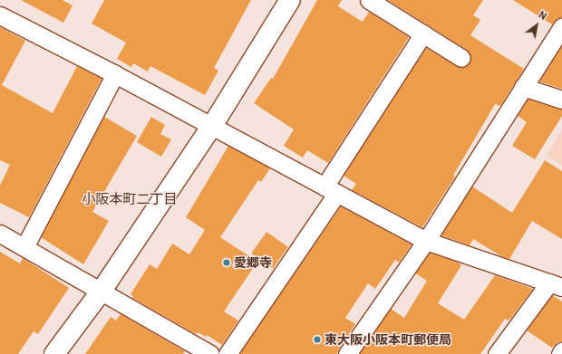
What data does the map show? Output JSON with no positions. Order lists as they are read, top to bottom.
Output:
{
  "districts": ["小阪本町二丁目"],
  "places": ["愛郷寺", "東大阪小阪本町郵便局"],
  "north": "top right"
}
